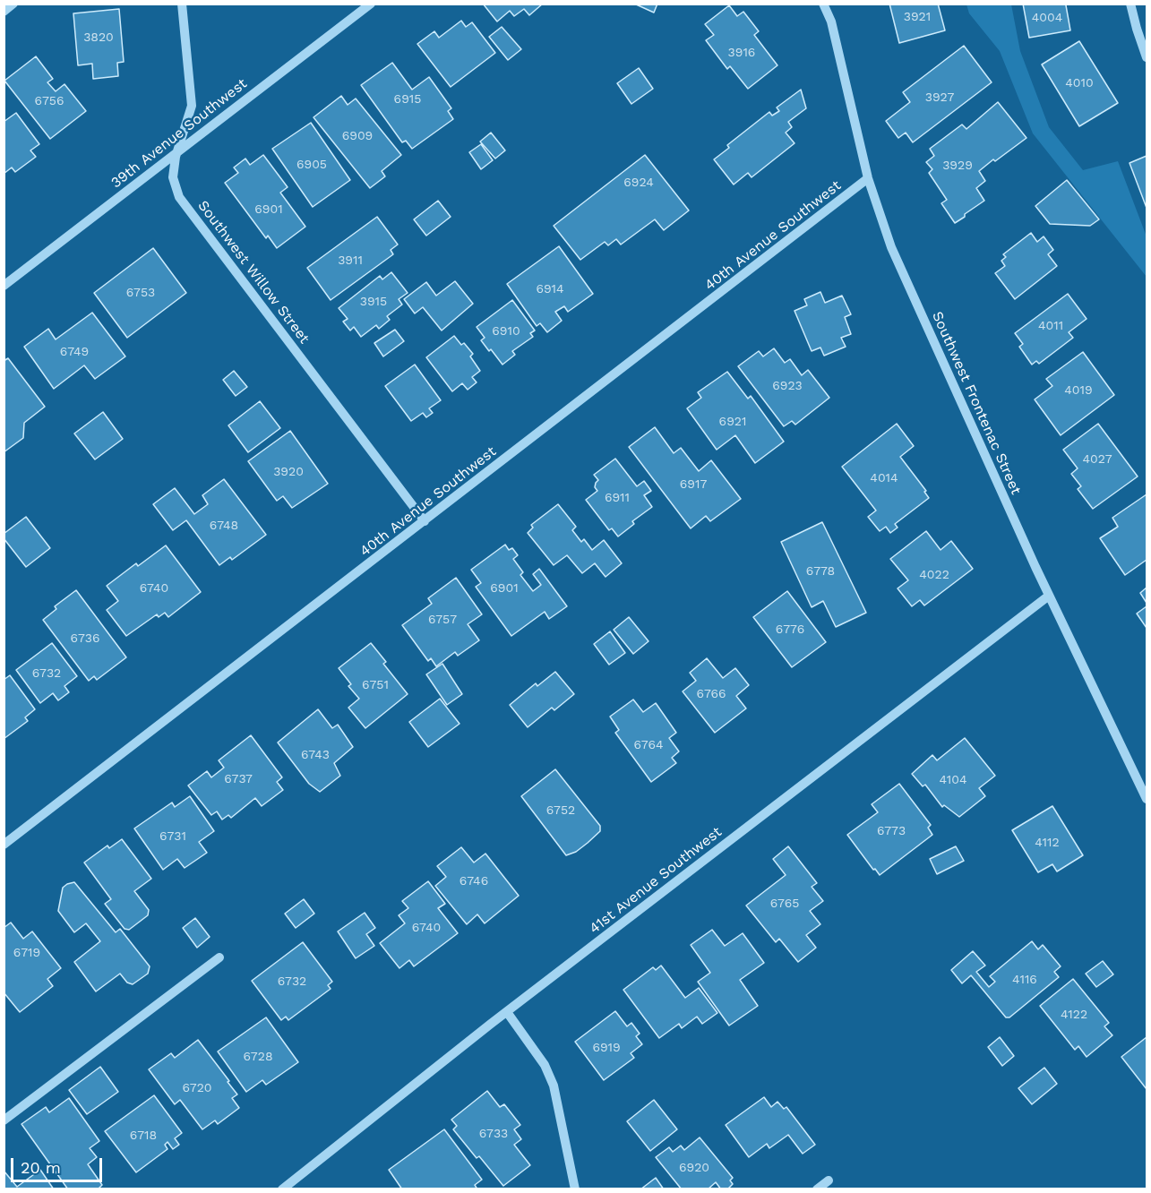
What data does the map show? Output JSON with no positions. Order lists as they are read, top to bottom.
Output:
{
  "streets": {
    "street": [
      "39th Avenue Southwest",
      "40th Avenue Southwest",
      "Southwest Willow Street",
      "Southwest Frontenac Street",
      "41st Avenue Southwest"
    ]
  },
  "crossings": [
    ["39th Avenue Southwest", "Southwest Willow Street"],
    ["40th Avenue Southwest", "Southwest Willow Street"],
    ["40th Avenue Southwest", "Southwest Frontenac Street"],
    ["Southwest Frontenac Street", "41st Avenue Southwest"]
  ],
  "house_numbers": [
    "3921",
    "4004",
    "3820",
    "3916",
    "4010",
    "3927",
    "6915",
    "6756",
    "6909",
    "6905",
    "3929",
    "6924",
    "6901",
    "3911",
    "6914",
    "6753",
    "3915",
    "4011",
    "6910",
    "6749",
    "6923",
    "4019",
    "6921",
    "4027",
    "3920",
    "4014",
    "6917",
    "6911",
    "6748",
    "6778",
    "4022",
    "6740",
    "6901",
    "6757",
    "6776",
    "6736",
    "6732",
    "6751",
    "6766",
    "6764",
    "6743",
    "6737",
    "4104",
    "6752",
    "6773",
    "6731",
    "4112",
    "6746",
    "6765",
    "6740",
    "6719",
    "4116",
    "6732",
    "4122",
    "6919",
    "6728",
    "6720",
    "6733",
    "6718",
    "6920"
  ],
  "scale_bar": "20 m"
}
